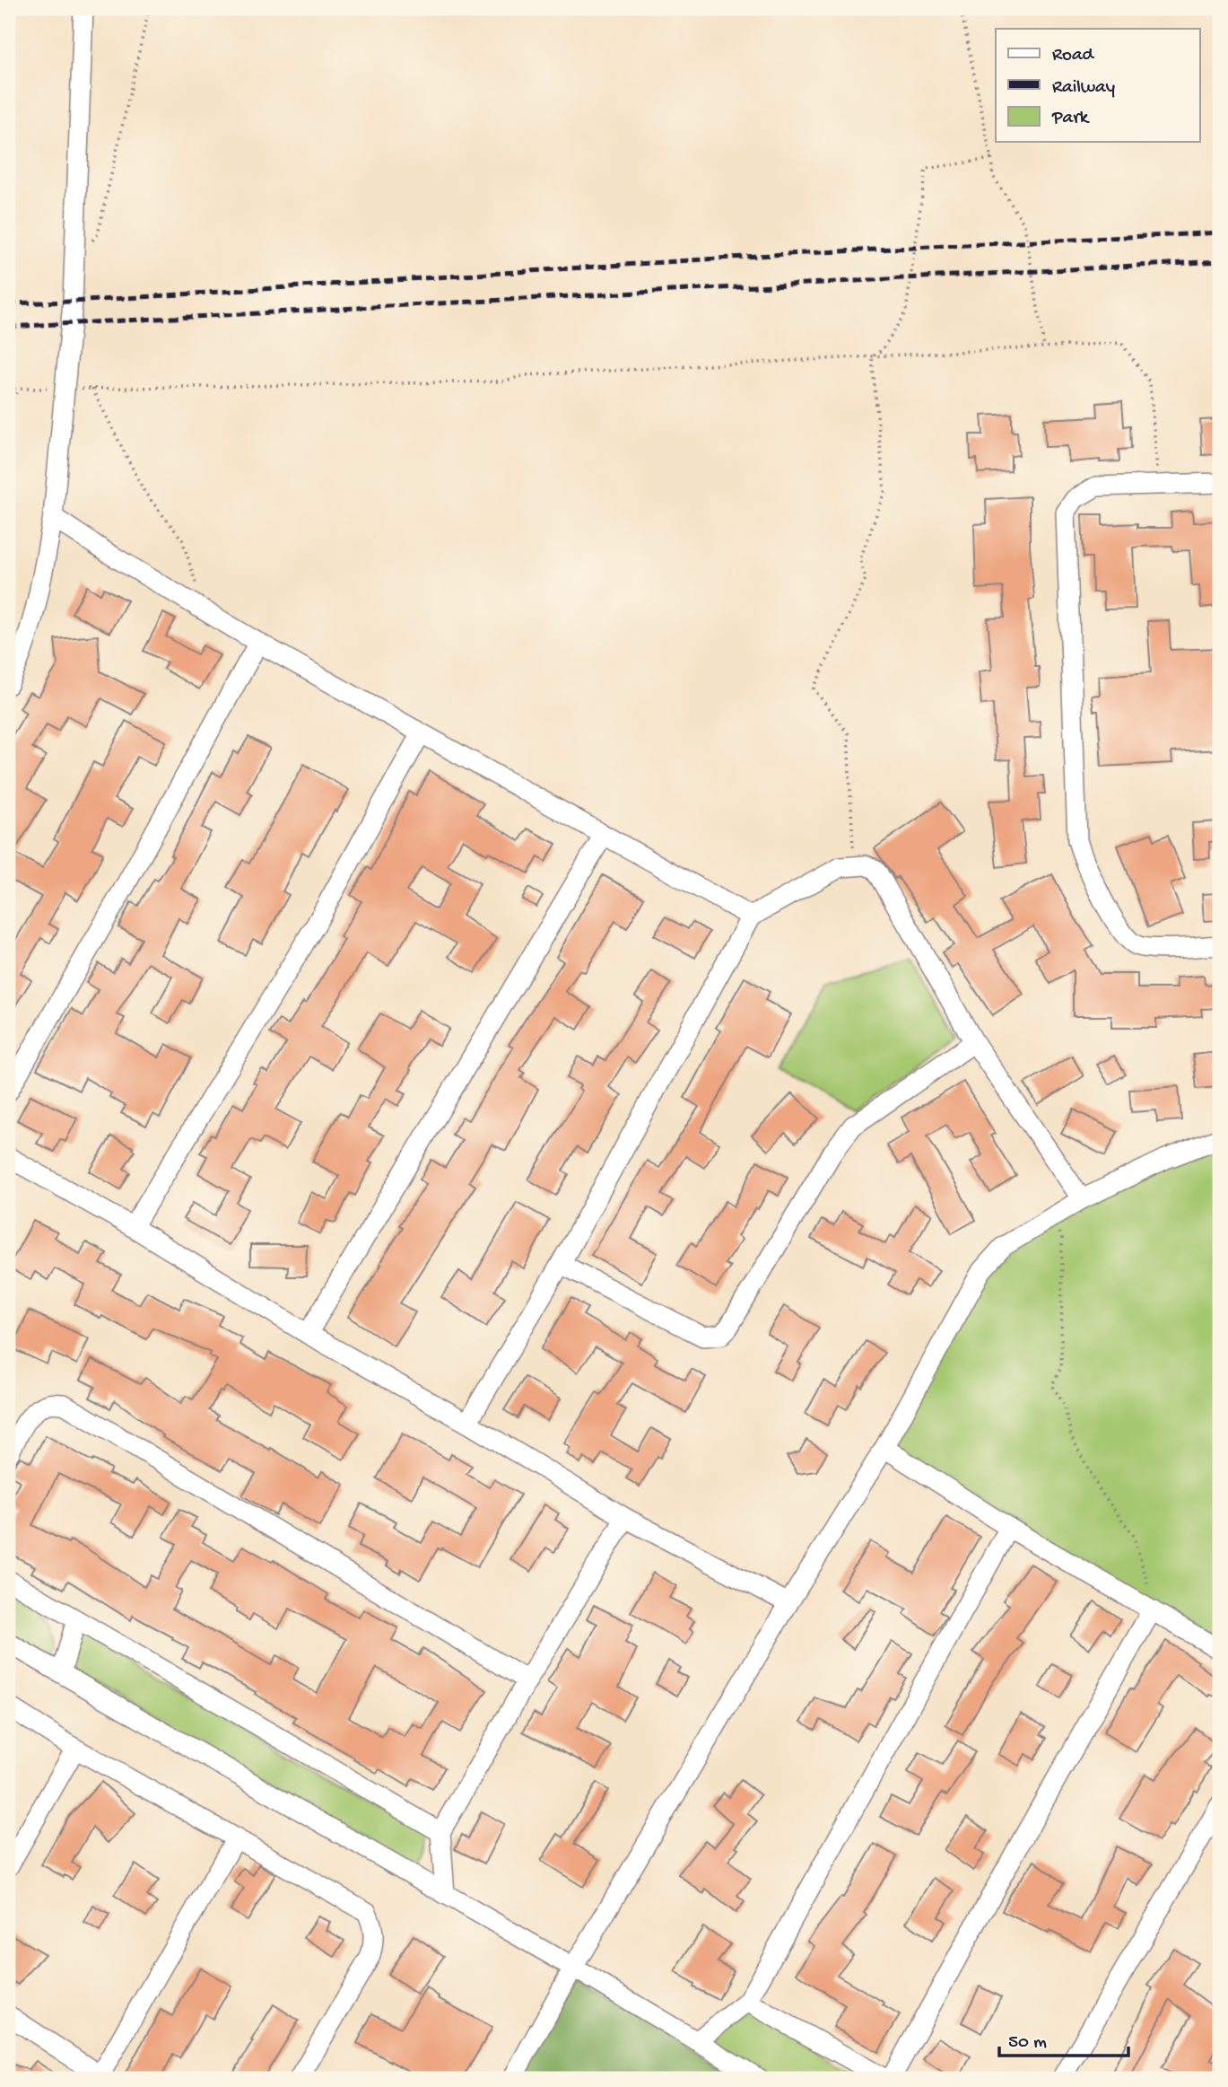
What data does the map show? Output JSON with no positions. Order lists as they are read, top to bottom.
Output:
{
  "legend": ["Road", "Railway", "Park"],
  "scale_bar": "50 m"
}
